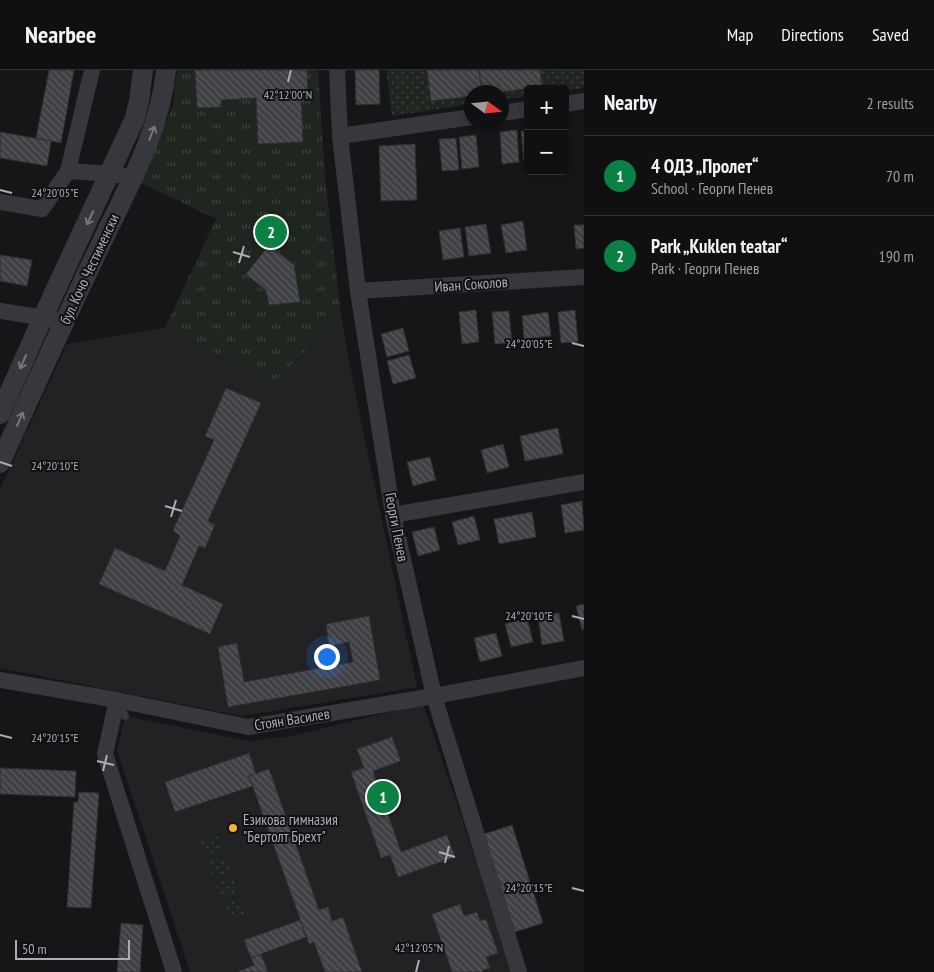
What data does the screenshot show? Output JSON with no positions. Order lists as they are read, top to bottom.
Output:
{
  "streets": {
    "street": [
      "бул. Кочо Честименски",
      "Иван Соколов",
      "Георги Пенев",
      "Стоян Василев"
    ]
  },
  "crossings": [
    ["Иван Соколов", "Георги Пенев"],
    ["Георги Пенев", "Стоян Василев"]
  ],
  "places": ["Езикова гимназия \"Бертолт Брехт\""],
  "scale_bar": "50 m",
  "north": "right",
  "page": {
    "header": "Nearbee",
    "nav": ["Map", "Directions", "Saved"],
    "heading": ["Nearby", "2 results"],
    "map_buttons": ["+", "−"],
    "list": [
      {
        "mark": "1",
        "name": "4 ОДЗ „Пролет“",
        "note": "School · Георги Пенев",
        "value": "70 m"
      },
      {
        "mark": "2",
        "name": "Park „Kuklen teatar“",
        "note": "Park · Георги Пенев",
        "value": "190 m"
      }
    ],
    "pins": ["2", "1"],
    "scale": "50 m"
  },
  "coordinates": [
    "42°12'00\"N",
    "24°20'05\"E",
    "24°20'10\"E",
    "24°20'15\"E",
    "42°12'05\"N"
  ]
}
